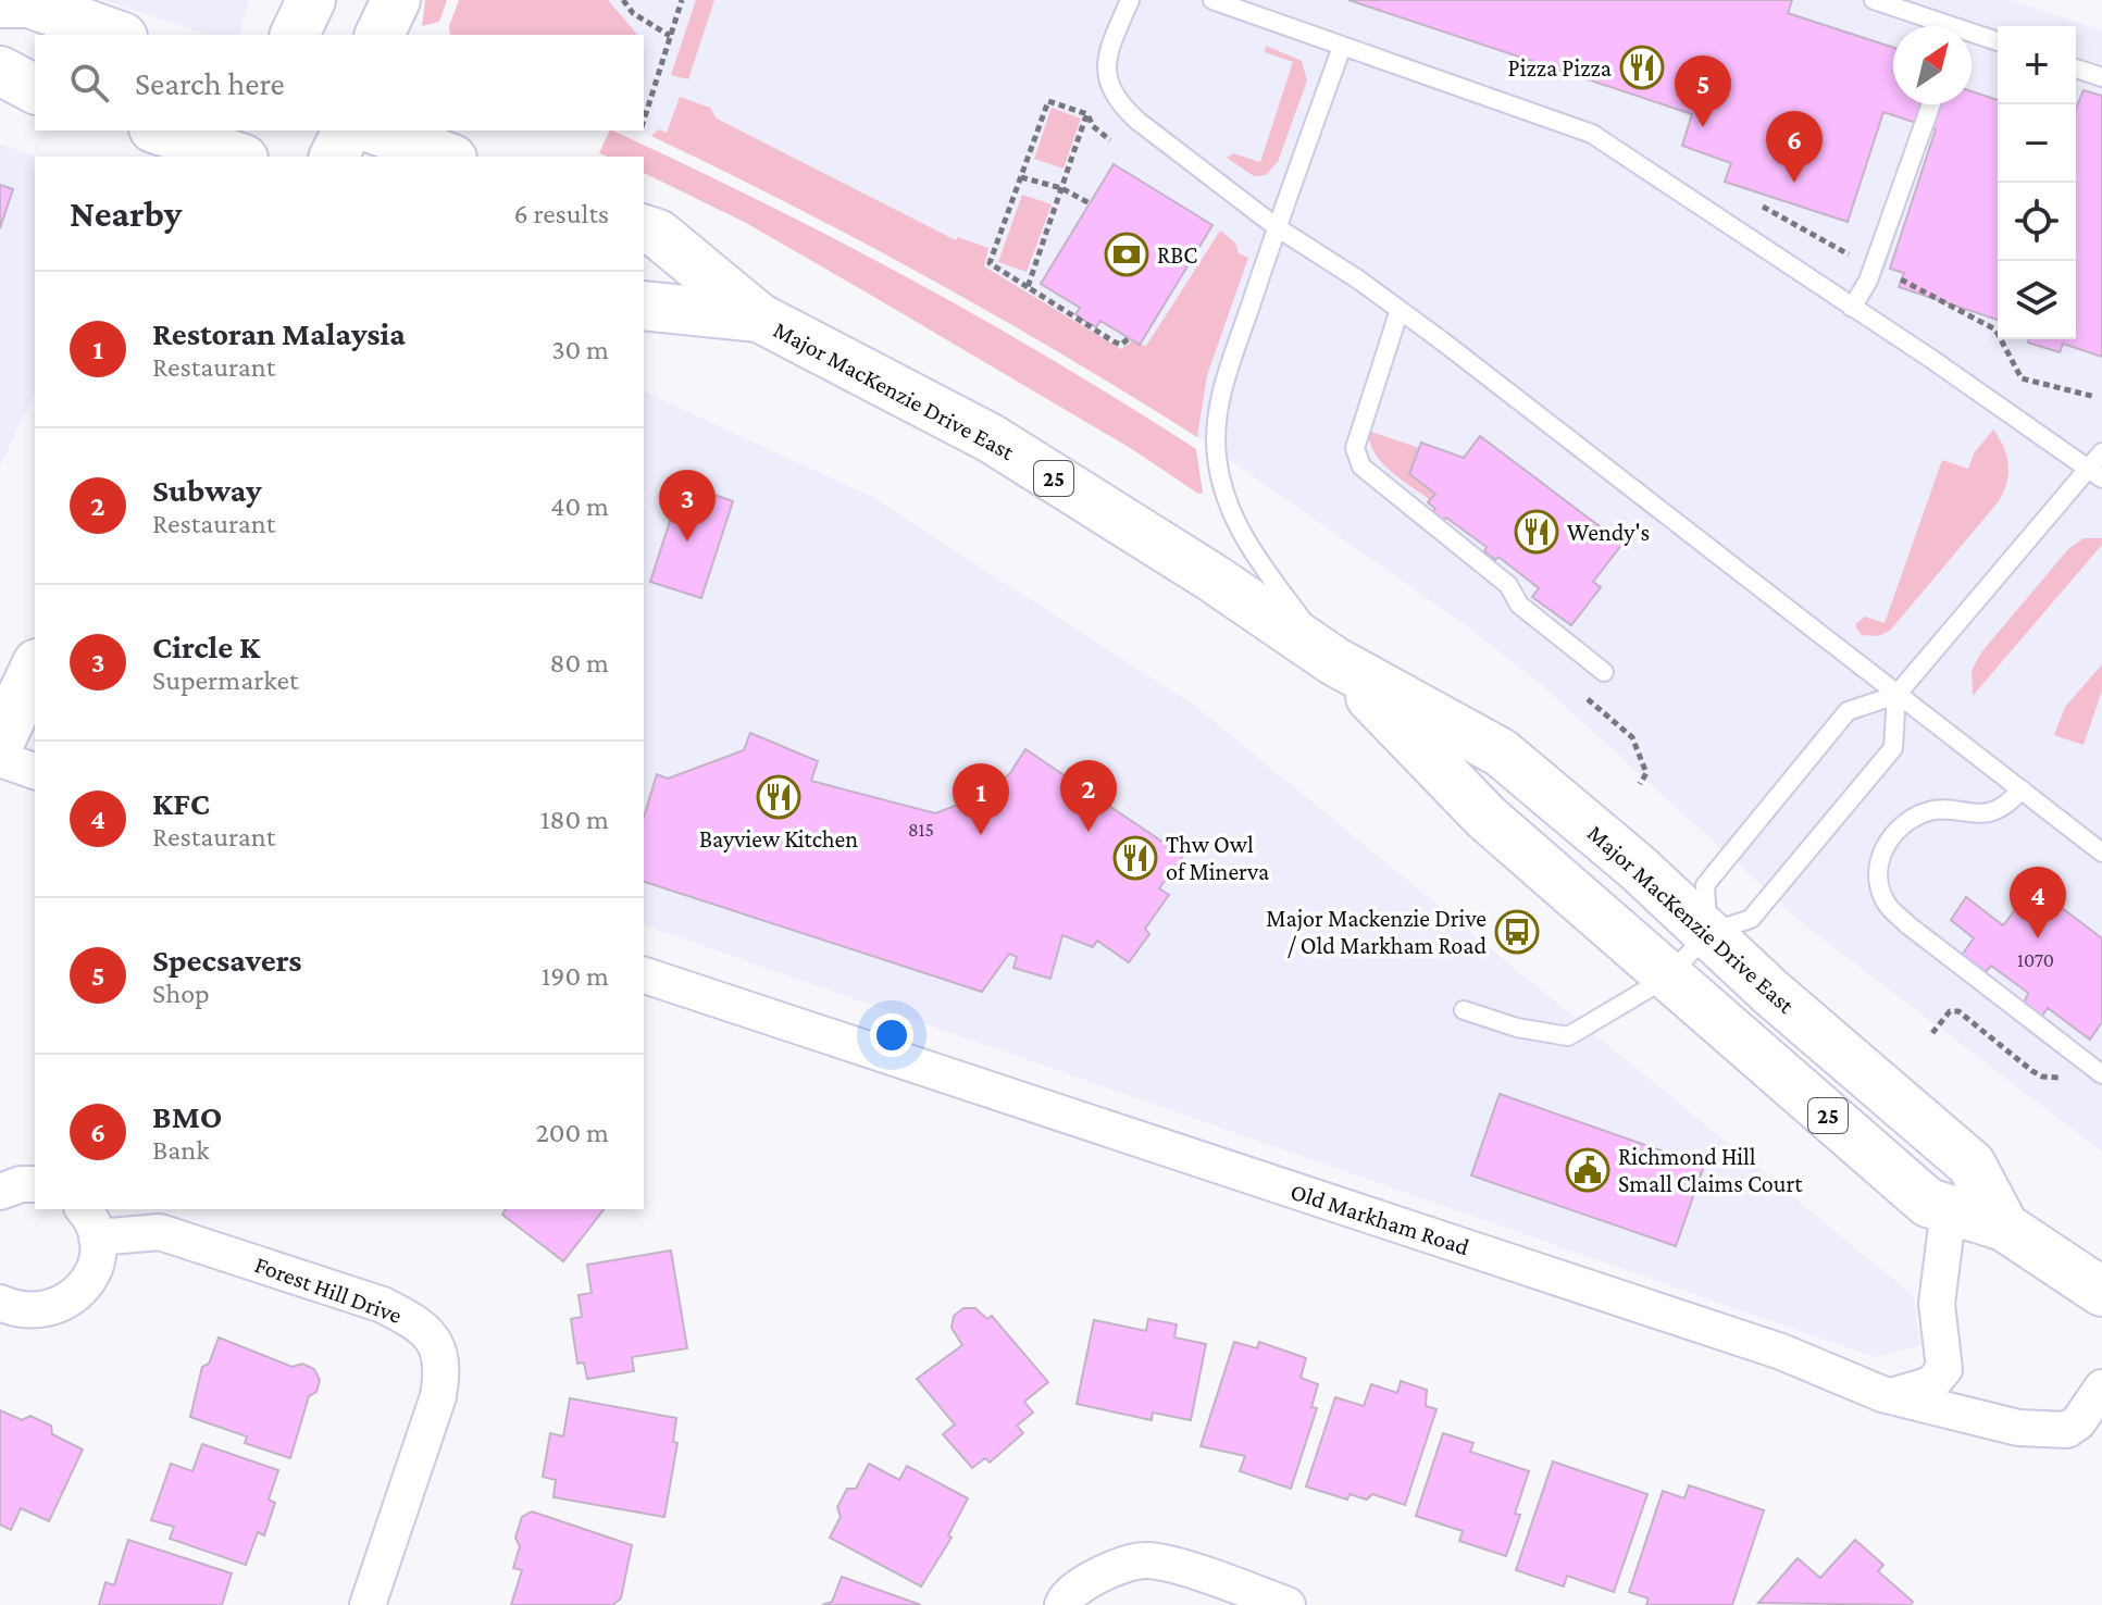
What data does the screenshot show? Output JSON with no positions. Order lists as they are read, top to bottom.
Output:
{
  "streets": {
    "main road": ["Major MacKenzie Drive East", "25"],
    "street": ["Old Markham Road", "Forest Hill Drive"]
  },
  "places": {
    "restaurant": [
      "Pizza Pizza",
      "Wendy's",
      "Bayview Kitchen",
      "Thw Owl of Minerva"
    ],
    "bank": ["RBC"],
    "bus stop": ["Major Mackenzie Drive / Old Markham Road"],
    "public building": ["Richmond Hill Small Claims Court"]
  },
  "house_numbers": ["815", "1070"],
  "north": "top right",
  "page": {
    "map_buttons": ["+", "−"],
    "search": "Search here",
    "pins": [
      "5",
      "6",
      "3",
      "2",
      "1",
      "4"
    ],
    "heading": ["Nearby", "6 results"],
    "list": [
      {
        "mark": "1",
        "name": "Restoran Malaysia",
        "note": "Restaurant",
        "value": "30 m"
      },
      {
        "mark": "2",
        "name": "Subway",
        "note": "Restaurant",
        "value": "40 m"
      },
      {
        "mark": "3",
        "name": "Circle K",
        "note": "Supermarket",
        "value": "80 m"
      },
      {
        "mark": "4",
        "name": "KFC",
        "note": "Restaurant",
        "value": "180 m"
      },
      {
        "mark": "5",
        "name": "Specsavers",
        "note": "Shop",
        "value": "190 m"
      },
      {
        "mark": "6",
        "name": "BMO",
        "note": "Bank",
        "value": "200 m"
      }
    ]
  }
}
